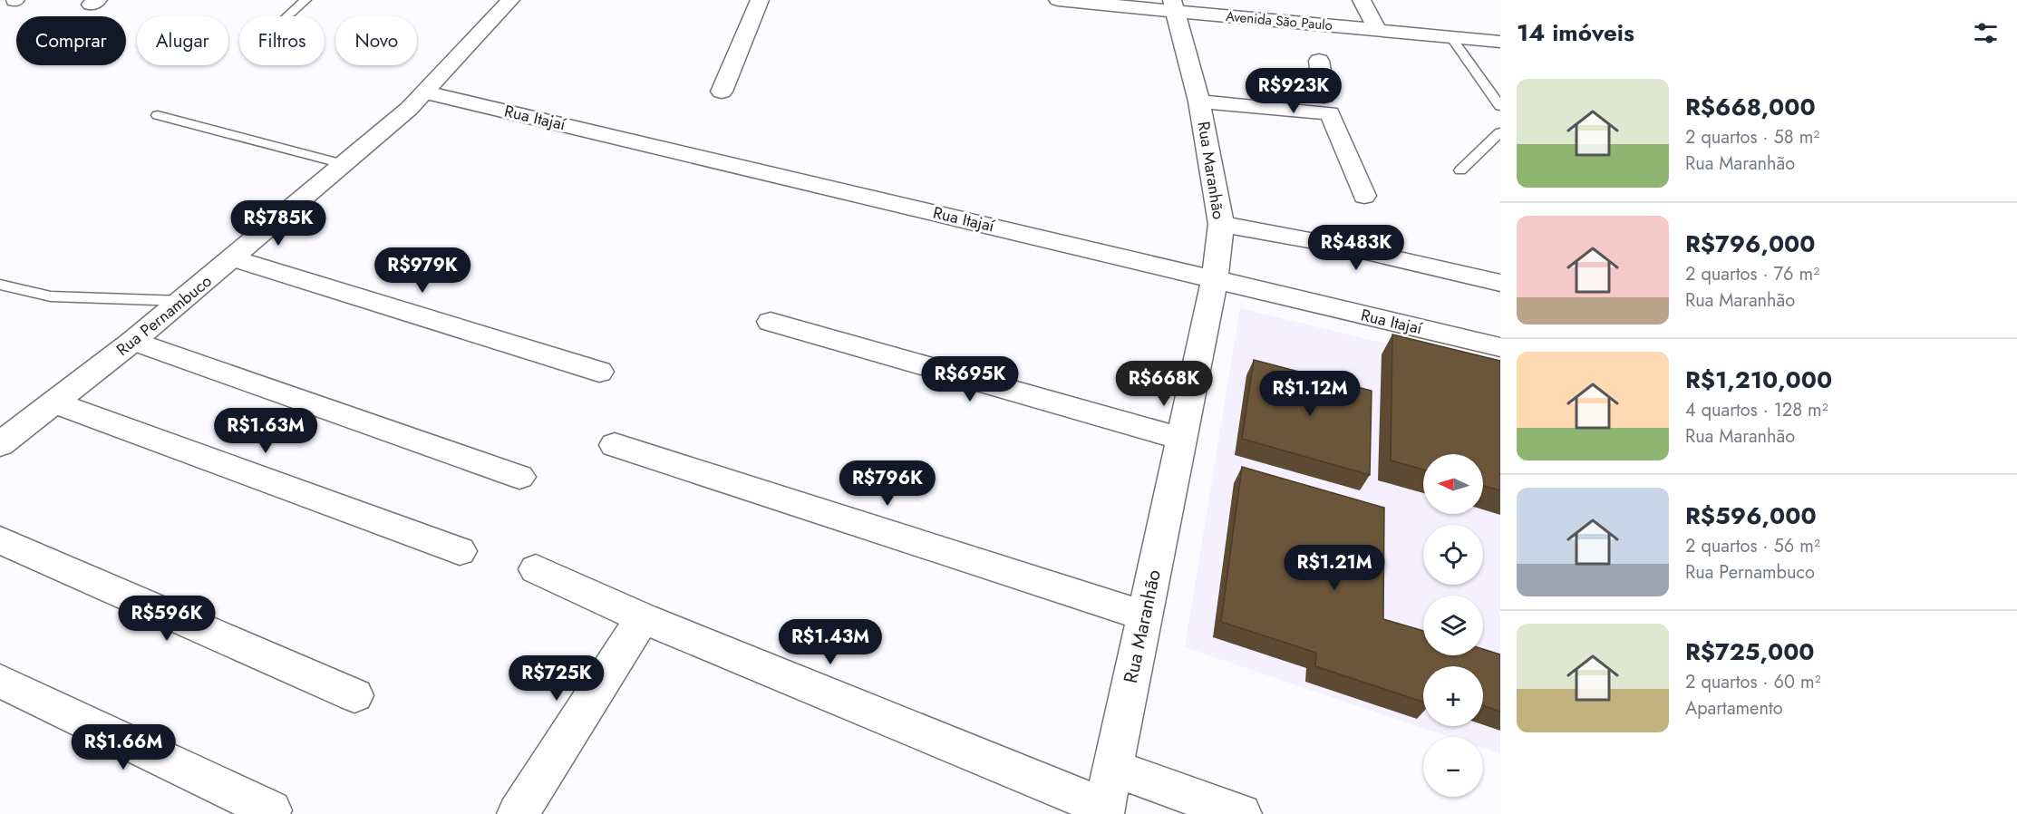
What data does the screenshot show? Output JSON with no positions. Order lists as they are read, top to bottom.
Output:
{
  "streets": {
    "street": [
      "Avenida São Paulo",
      "Rua Itajaí",
      "Rua Maranhão",
      "Rua Pernambuco"
    ]
  },
  "crossings": [
    ["Avenida São Paulo", "Rua Maranhão"],
    ["Rua Itajaí", "Rua Maranhão"],
    ["Rua Itajaí", "Rua Pernambuco"]
  ],
  "north": "left",
  "page": {
    "heading": "14 imóveis",
    "chip": [
      "Comprar",
      "Alugar",
      "Filtros",
      "Novo"
    ],
    "list": [
      {
        "name": "R$668,000",
        "note": "2 quartos · 58 m² · Rua Maranhão"
      },
      {
        "name": "R$796,000",
        "note": "2 quartos · 76 m² · Rua Maranhão"
      },
      {
        "name": "R$1,210,000",
        "note": "4 quartos · 128 m² · Rua Maranhão"
      },
      {
        "name": "R$596,000",
        "note": "2 quartos · 56 m² · Rua Pernambuco"
      },
      {
        "name": "R$725,000",
        "note": "2 quartos · 60 m² · Apartamento"
      }
    ],
    "price": [
      "R$923K",
      "R$785K",
      "R$483K",
      "R$979K",
      "R$695K",
      "R$668K",
      "R$1.12M",
      "R$1.63M",
      "R$796K",
      "R$1.21M",
      "R$596K",
      "R$1.43M",
      "R$725K",
      "R$1.66M"
    ],
    "map_buttons": ["+", "−"]
  }
}
